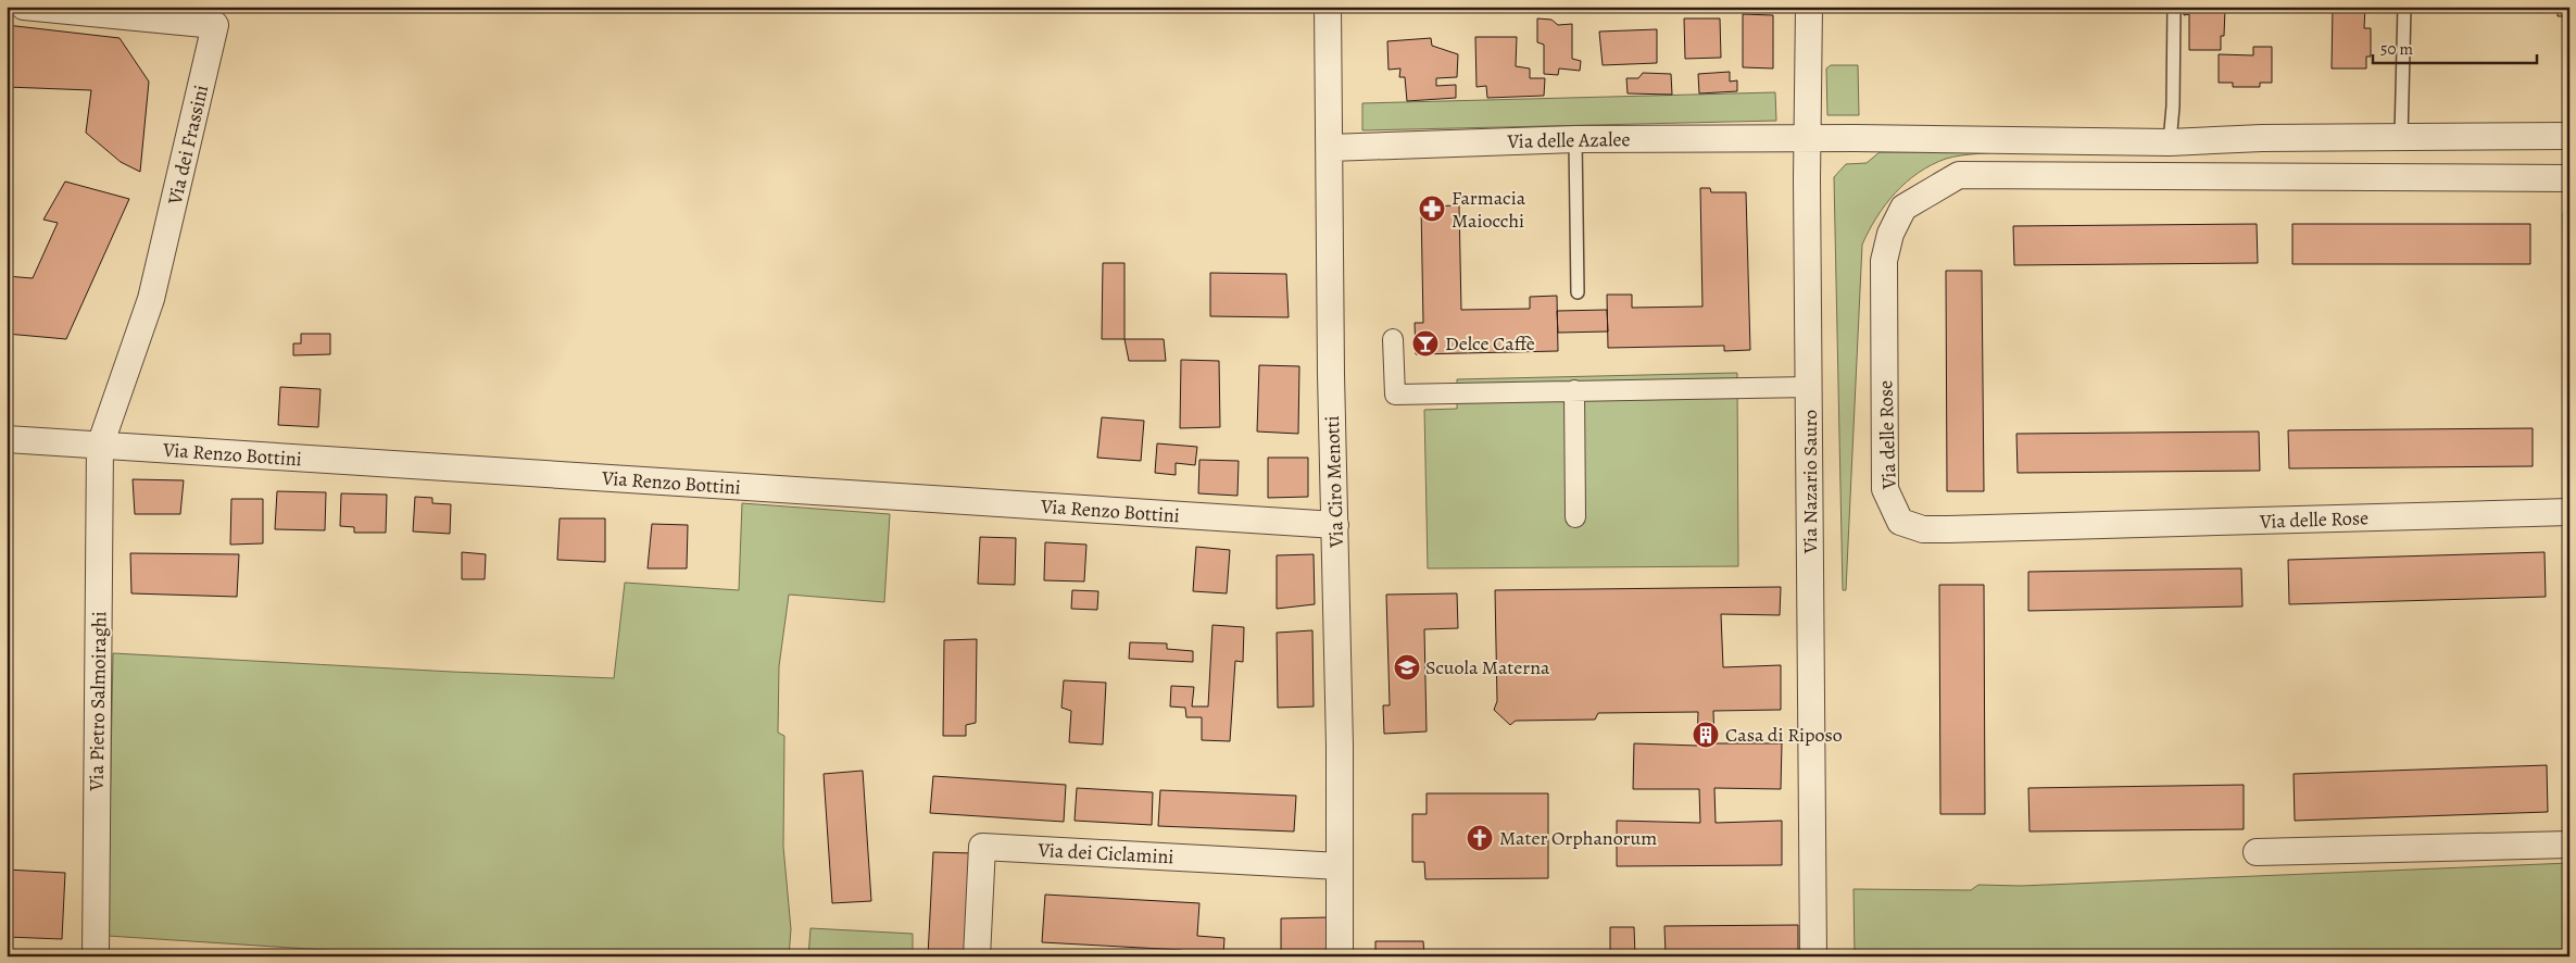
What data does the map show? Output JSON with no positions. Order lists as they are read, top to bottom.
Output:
{
  "streets": {
    "street": [
      "Via delle Azalee",
      "Via dei Frassini",
      "Via delle Rose",
      "Via Renzo Bottini",
      "Via Ciro Menotti",
      "Via Nazario Sauro",
      "Via Pietro Salmoiraghi",
      "Via dei Ciclamini"
    ]
  },
  "crossings": [
    ["Via delle Azalee", "Via Ciro Menotti"],
    ["Via delle Azalee", "Via Nazario Sauro"],
    ["Via dei Frassini", "Via Renzo Bottini"],
    ["Via dei Frassini", "Via Pietro Salmoiraghi"],
    ["Via Renzo Bottini", "Via Ciro Menotti"],
    ["Via Renzo Bottini", "Via Pietro Salmoiraghi"],
    ["Via Ciro Menotti", "Via dei Ciclamini"]
  ],
  "places": {
    "pharmacy": ["Farmacia Maiocchi"],
    "bar": ["Delce Caffè"],
    "school or university": ["Scuola Materna"],
    "building": ["Casa di Riposo"],
    "church": ["Mater Orphanorum"]
  },
  "scale_bar": "50 m"
}
